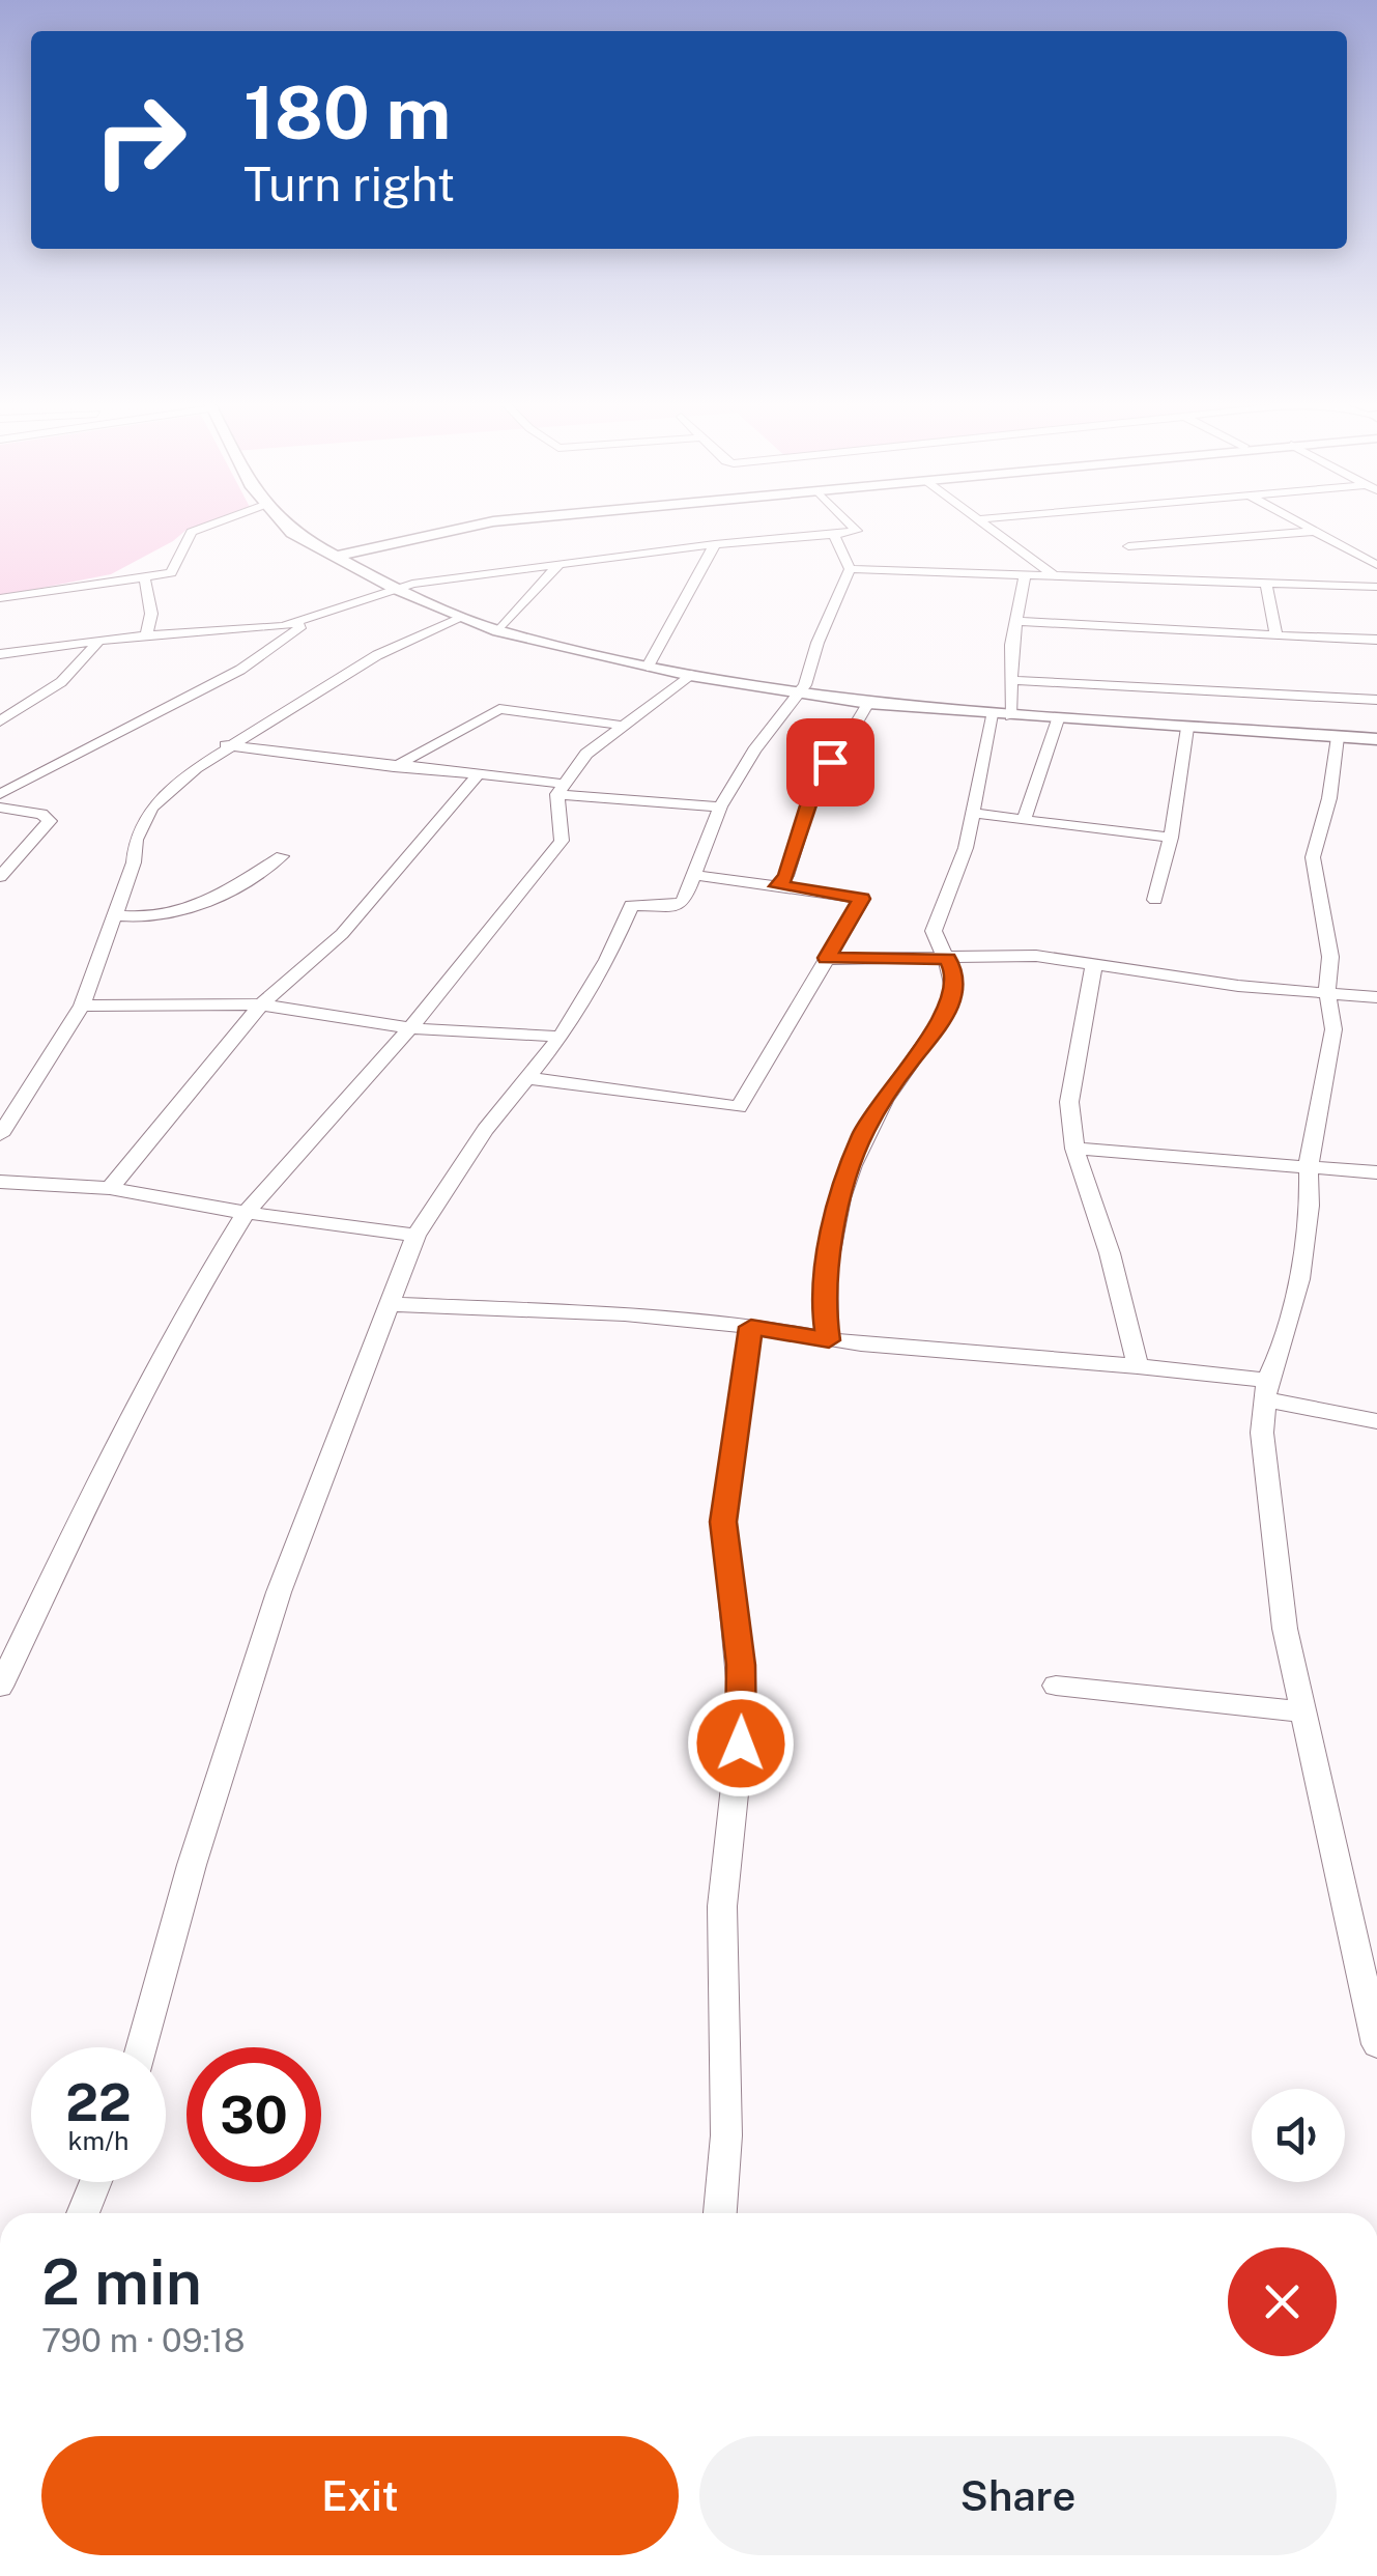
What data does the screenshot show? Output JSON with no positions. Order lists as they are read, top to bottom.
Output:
{
  "page": {
    "turn": ["180 m", "Turn right"],
    "speed": "22 km/h",
    "limit": "30",
    "heading": ["2 min", "790 m · 09:18"],
    "buttons": ["Exit", "Share"]
  }
}
